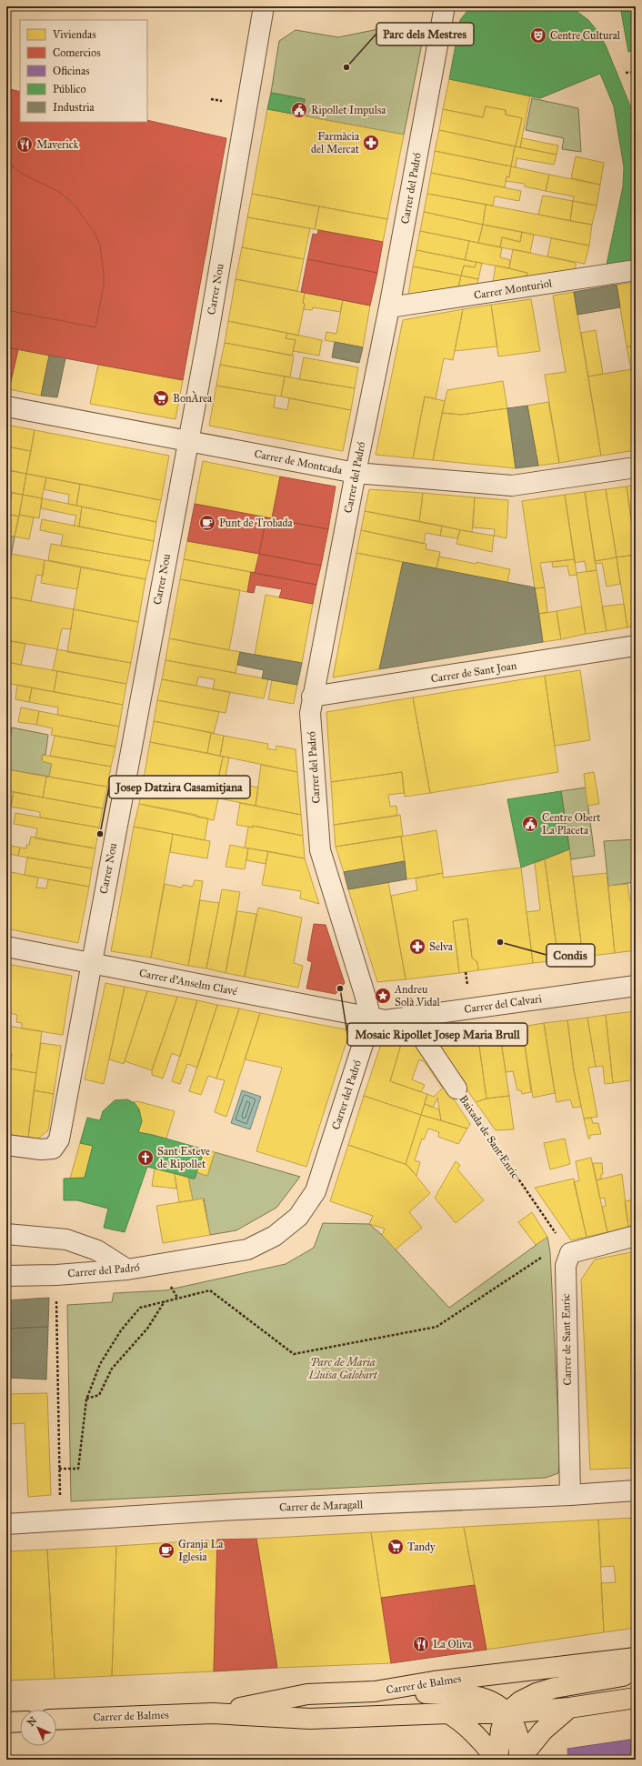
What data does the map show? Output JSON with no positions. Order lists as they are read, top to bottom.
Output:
{
  "streets": {
    "main road": ["Carrer de Balmes"],
    "street": [
      "Carrer del Padró",
      "Carrer Nou",
      "Carrer Monturiol",
      "Carrer de Montcada",
      "Carrer de Sant Joan",
      "Carrer d'Anselm Clavé",
      "Carrer del Calvari",
      "Baixada de Sant Enric",
      "Carrer de Sant Enric",
      "Carrer de Maragall"
    ]
  },
  "crossings": [
    ["Carrer del Padró", "Carrer Monturiol"],
    ["Carrer del Padró", "Carrer de Montcada"],
    ["Carrer del Padró", "Carrer de Sant Joan"],
    ["Carrer del Padró", "Carrer d'Anselm Clavé"],
    ["Carrer del Padró", "Carrer del Calvari"],
    ["Carrer Nou", "Carrer de Montcada"],
    ["Carrer Nou", "Carrer d'Anselm Clavé"],
    ["Carrer d'Anselm Clavé", "Carrer del Calvari"],
    ["Carrer del Calvari", "Baixada de Sant Enric"],
    ["Baixada de Sant Enric", "Carrer de Sant Enric"],
    ["Carrer de Sant Enric", "Carrer de Maragall"]
  ],
  "parks": ["Parc de Maria Lluïsa Galobart"],
  "places": {
    "theatre": ["Centre Cultural"],
    "other": [
      "Parc dels Mestres",
      "Josep Datzira Casamitjana",
      "Condis",
      "Mosaic Ripollet Josep Maria Brull"
    ],
    "public building": ["Ripollet Impulsa", "Centre Obert La Placeta"],
    "pharmacy": ["Farmàcia del Mercat", "Selva"],
    "restaurant": ["Maverick", "La Oliva"],
    "supermarket": ["BonÀrea", "Tandy"],
    "cafe": ["Punt de Trobada", "Granja La Iglesia"],
    "place": ["Andreu Solà Vidal"],
    "church": ["Sant Esteve de Ripollet"]
  },
  "legend": [
    "Viviendas",
    "Comercios",
    "Oficinas",
    "Público",
    "Industria"
  ],
  "north": "top left"
}
